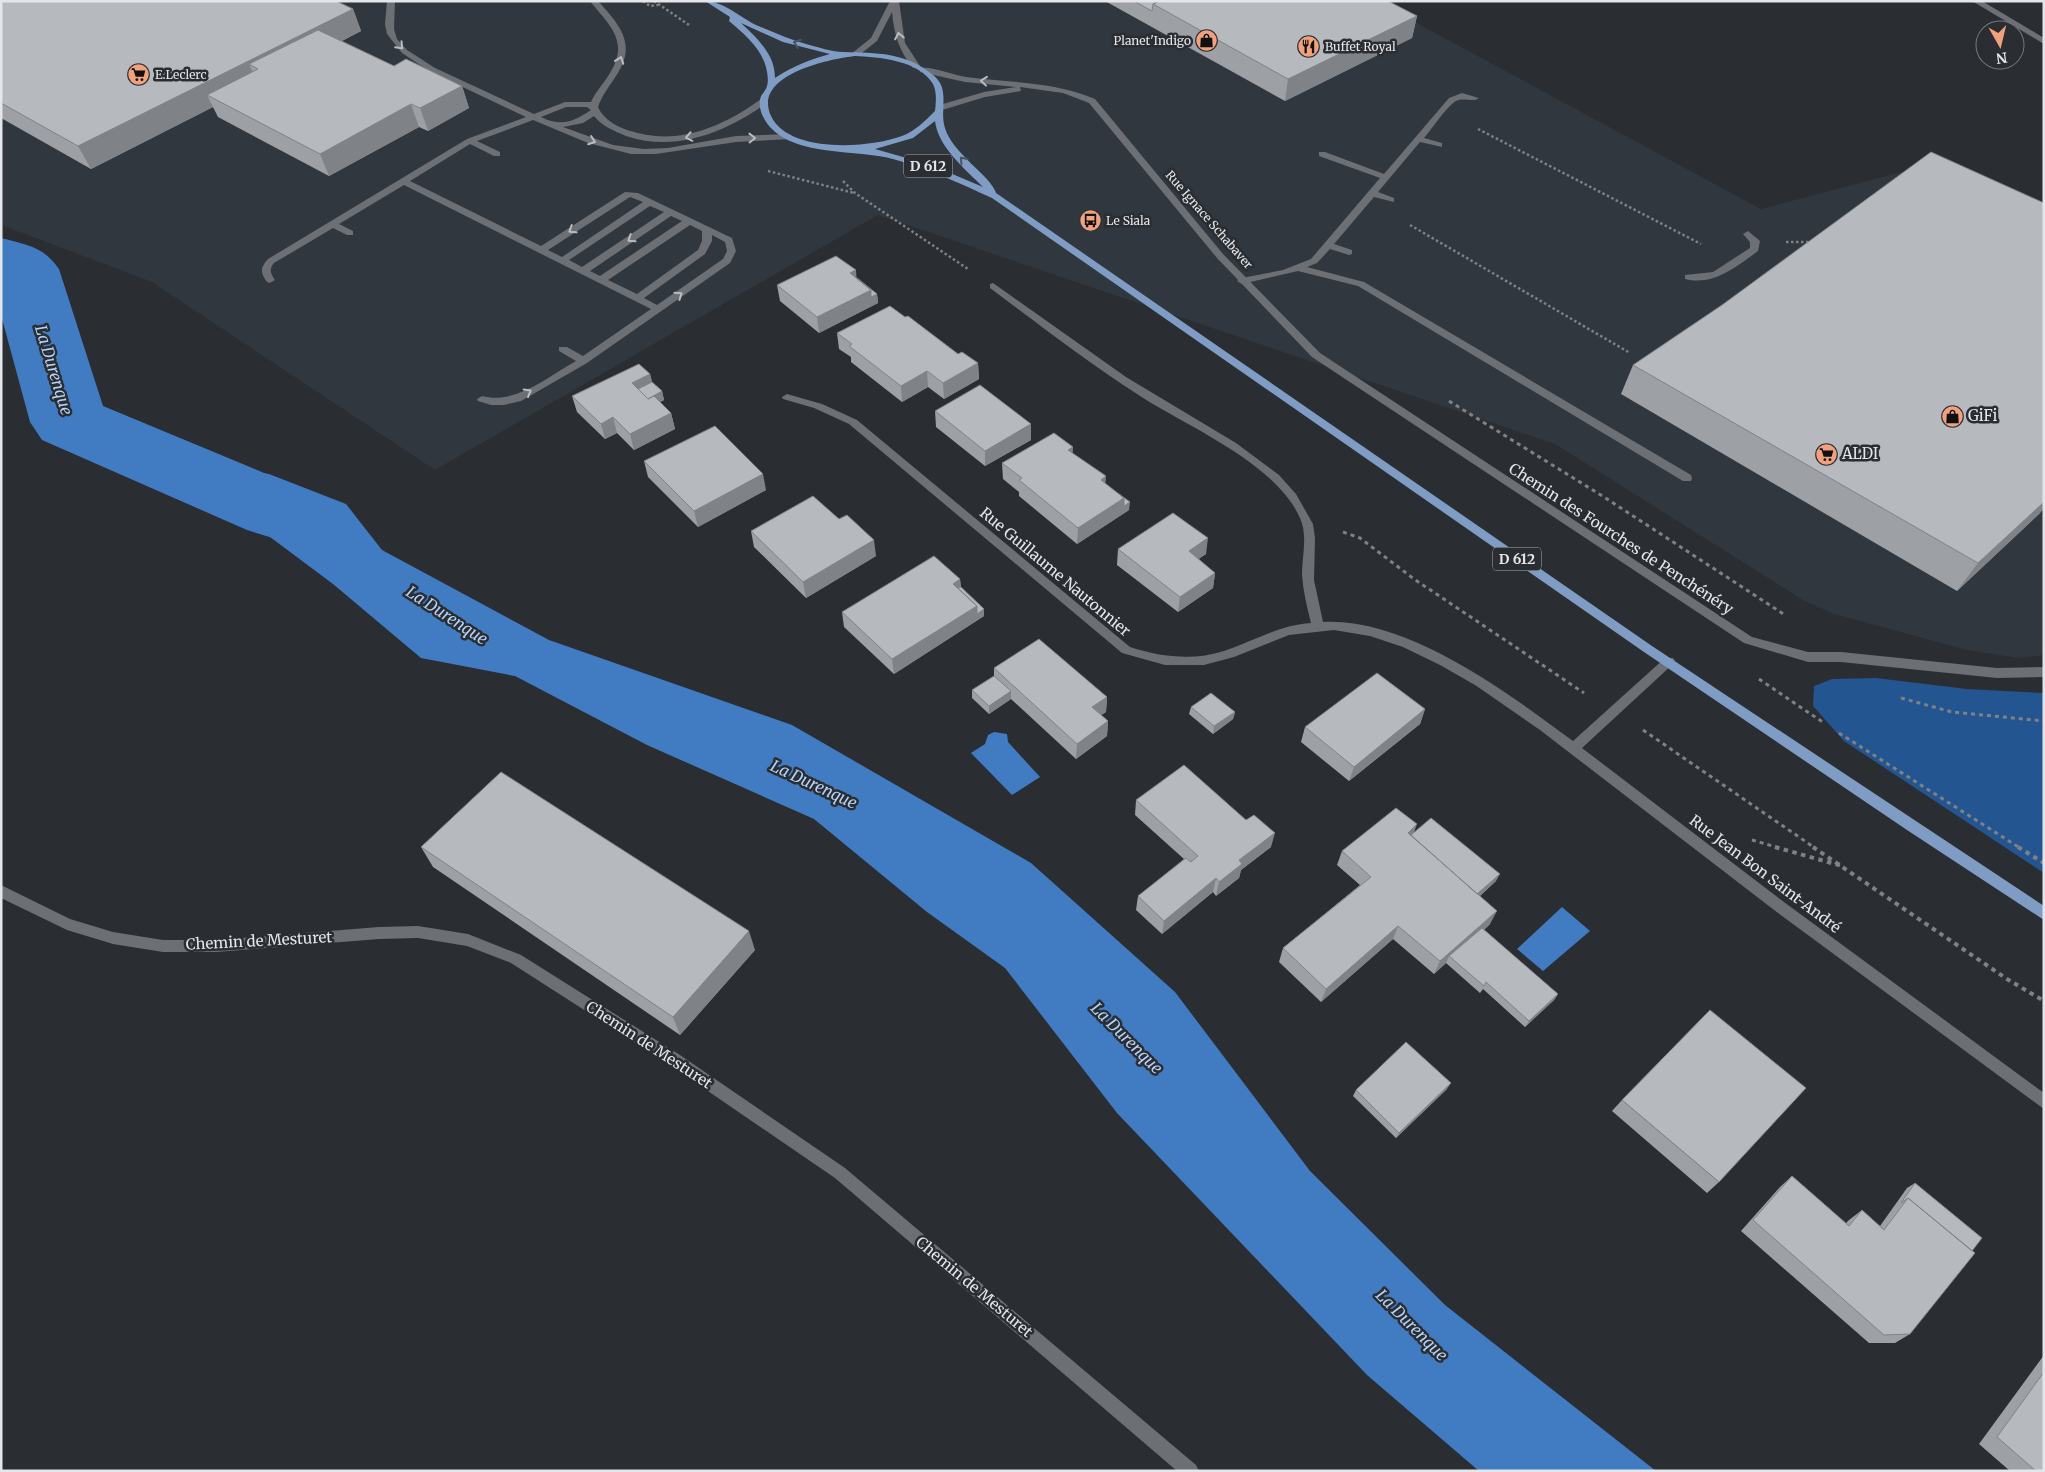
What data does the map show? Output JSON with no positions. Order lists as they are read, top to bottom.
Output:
{
  "streets": {
    "main road": ["D 612"],
    "street": [
      "Rue Ignace Schabaver",
      "Chemin des Fourches de Penchénéry",
      "Rue Guillaume Nautonnier",
      "Rue Jean Bon Saint-André",
      "Chemin de Mesturet"
    ]
  },
  "crossings": [
    ["D 612", "Rue Ignace Schabaver"],
    ["Rue Ignace Schabaver", "Chemin des Fourches de Penchénéry"],
    ["Rue Guillaume Nautonnier", "Rue Jean Bon Saint-André"]
  ],
  "water": ["La Durenque"],
  "places": {
    "shop": ["Planet'Indigo", "GiFi"],
    "restaurant": ["Buffet Royal"],
    "supermarket": ["E.Leclerc", "ALDI"],
    "bus stop": ["Le Siala"]
  },
  "north": "bottom"
}
